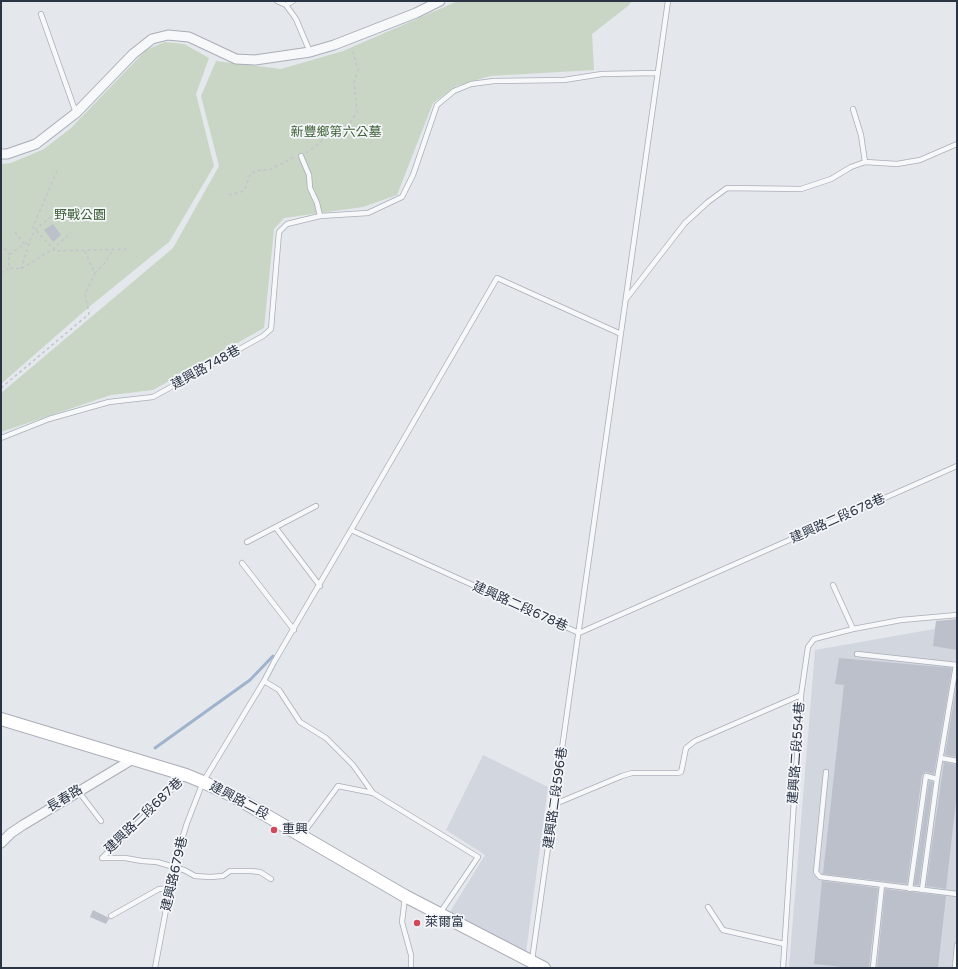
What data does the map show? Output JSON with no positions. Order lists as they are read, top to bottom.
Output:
{
  "streets": {
    "street": ["長春路", "建興路二段"],
    "lane": [
      "建興路748巷",
      "建興路二段678巷",
      "建興路二段554巷",
      "建興路二段596巷",
      "建興路二段687巷",
      "建興路679巷"
    ]
  },
  "crossings": [
    ["建興路748巷", "建興路二段596巷"],
    ["建興路二段678巷", "建興路二段596巷"],
    ["建興路二段596巷", "建興路二段"],
    ["長春路", "建興路二段"],
    ["建興路二段", "建興路二段687巷"],
    ["建興路二段", "建興路679巷"],
    ["建興路二段687巷", "建興路679巷"]
  ],
  "parks": ["新豐鄉第六公墓", "野戰公園"],
  "places": ["重興", "萊爾富"]
}
